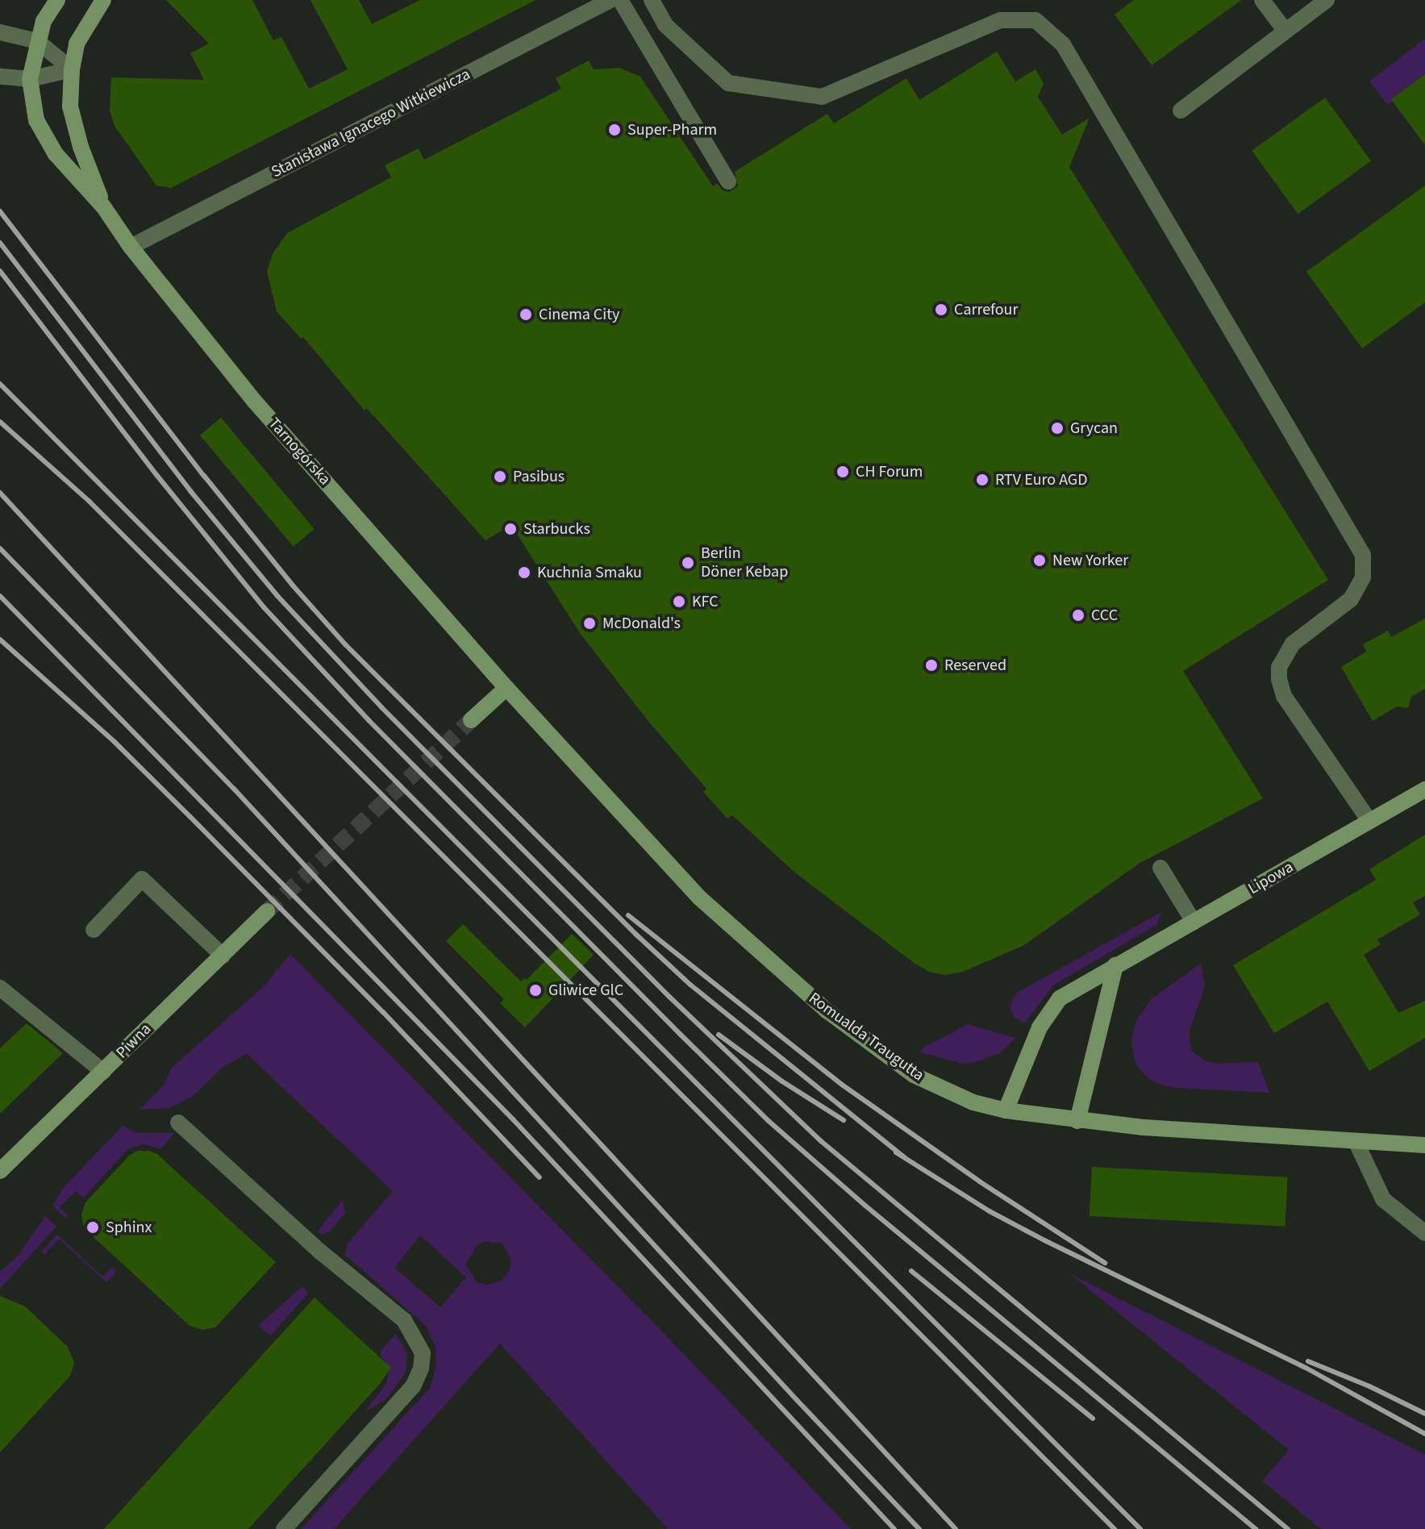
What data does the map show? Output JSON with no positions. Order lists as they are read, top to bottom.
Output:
{
  "streets": {
    "main road": [
      "Tarnogórska",
      "Lipowa",
      "Romualda Traugutta",
      "Piwna"
    ],
    "street": ["Stanisława Ignacego Witkiewicza"]
  },
  "crossings": [
    ["Stanisława Ignacego Witkiewicza", "Tarnogórska"],
    ["Tarnogórska", "Romualda Traugutta"],
    ["Lipowa", "Romualda Traugutta"]
  ],
  "places": [
    "Super-Pharm",
    "Carrefour",
    "Cinema City",
    "Grycan",
    "CH Forum",
    "Pasibus",
    "RTV Euro AGD",
    "Starbucks",
    "New Yorker",
    "Berlin Döner Kebap",
    "Kuchnia Smaku",
    "KFC",
    "CCC",
    "McDonald's",
    "Reserved",
    "Gliwice GlC",
    "Sphinx"
  ]
}
